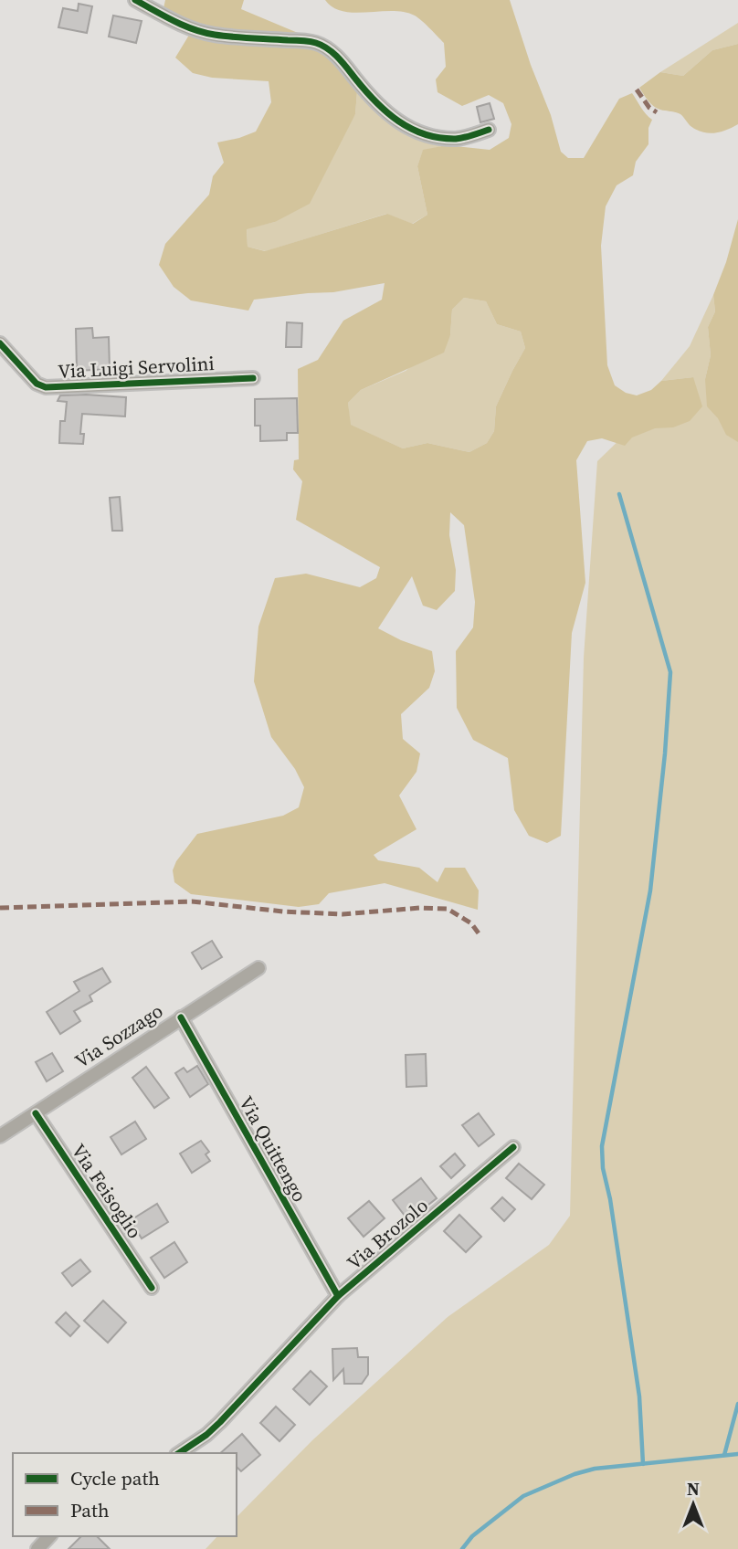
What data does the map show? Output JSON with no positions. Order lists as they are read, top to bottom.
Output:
{
  "streets": {
    "street": [
      "Via Luigi Servolini",
      "Via Sozzago",
      "Via Quittengo",
      "Via Feisoglio",
      "Via Brozolo"
    ]
  },
  "crossings": [
    ["Via Sozzago", "Via Quittengo"],
    ["Via Sozzago", "Via Feisoglio"],
    ["Via Quittengo", "Via Brozolo"]
  ],
  "legend": ["Cycle path", "Path"],
  "north": "top"
}
